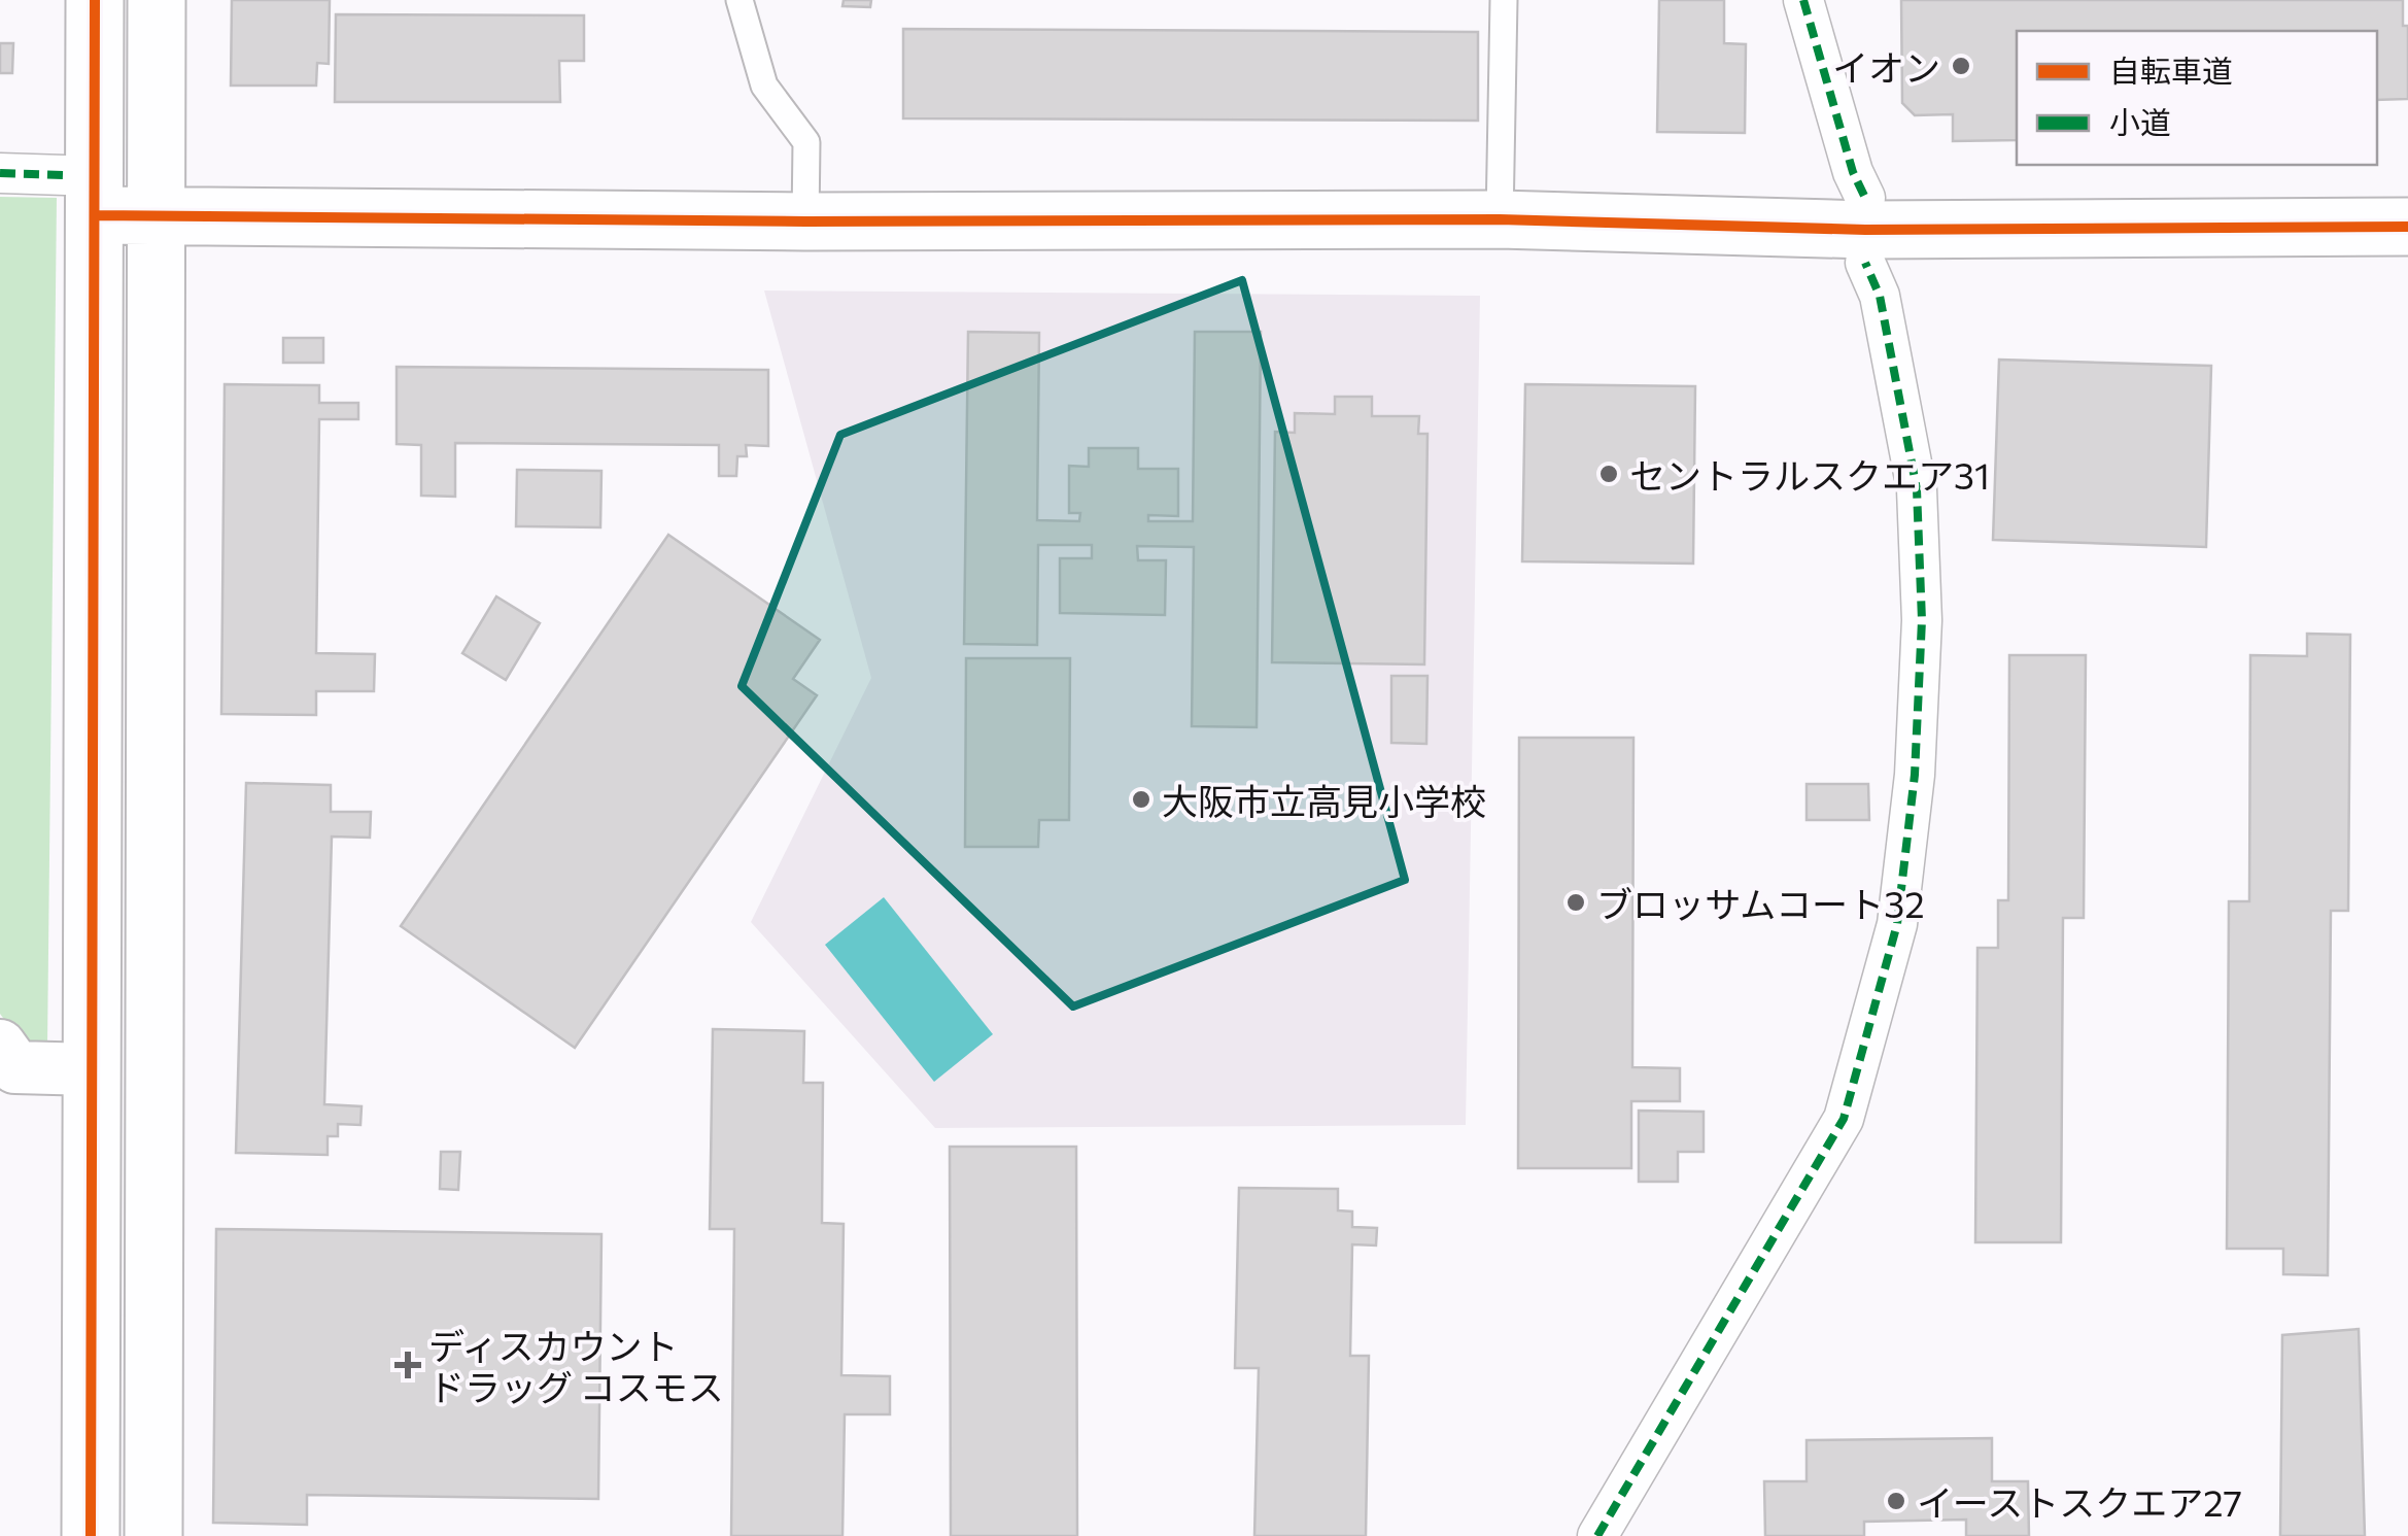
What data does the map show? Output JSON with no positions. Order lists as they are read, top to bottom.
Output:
{
  "places": {
    "other": [
      "イオン",
      "セントラルスクエア31",
      "大阪市立高見小学校",
      "ブロッサムコート32",
      "イーストスクエア27"
    ],
    "health": ["ディスカウント ドラッグ コスモス"]
  },
  "legend": ["自転車道", "小道"]
}
